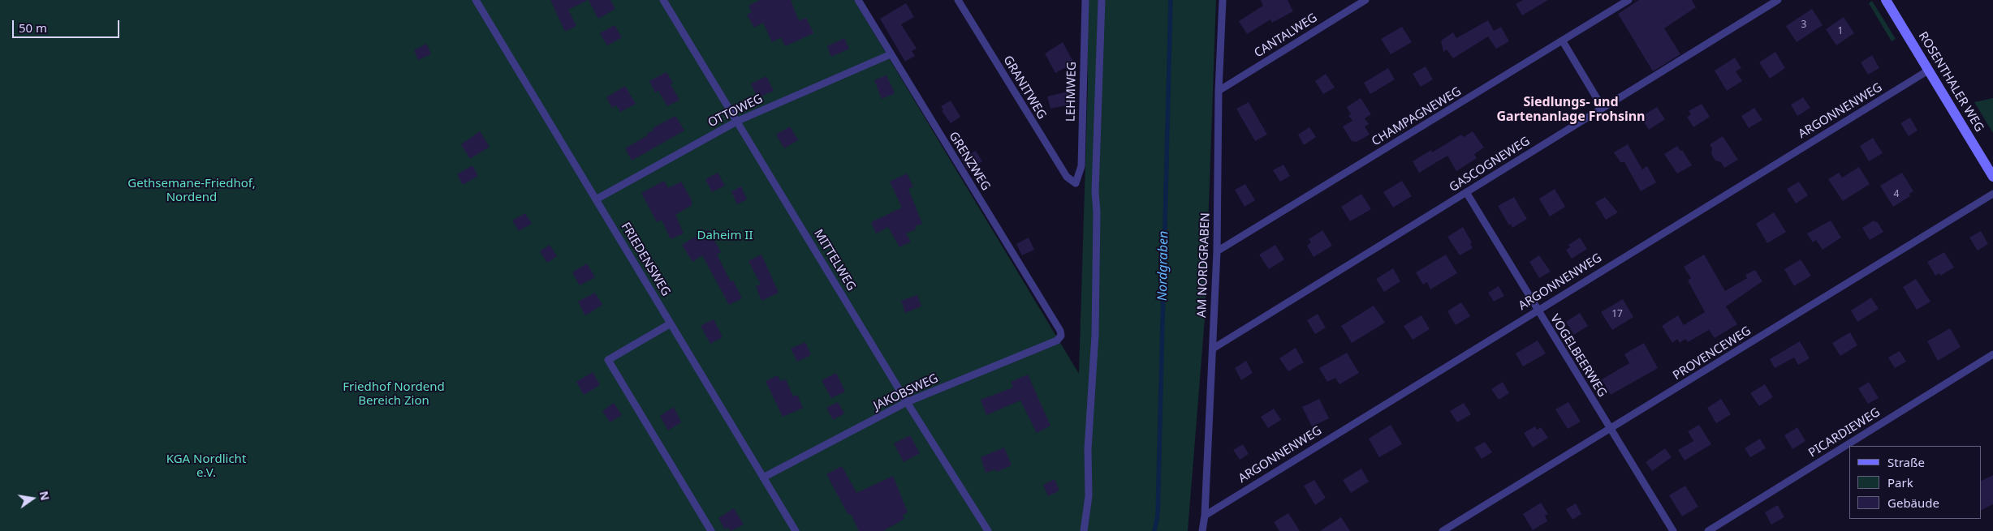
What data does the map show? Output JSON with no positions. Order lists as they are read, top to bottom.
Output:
{
  "streets": {
    "main road": ["ROSENTHALER WEG"],
    "lane": [
      "CANTALWEG",
      "GRANITWEG",
      "LEHMWEG",
      "OTTOWEG",
      "ARGONNENWEG",
      "CHAMPAGNEWEG",
      "GRENZWEG",
      "GASCOGNEWEG",
      "FRIEDENSWEG",
      "MITTELWEG",
      "AM NORDGRABEN",
      "PROVENCEWEG",
      "VOGELBEERWEG",
      "JAKOBSWEG",
      "PICARDIEWEG"
    ]
  },
  "crossings": [
    ["CANTALWEG", "AM NORDGRABEN"],
    ["ROSENTHALER WEG", "ARGONNENWEG"],
    ["GRANITWEG", "LEHMWEG"],
    ["OTTOWEG", "GRENZWEG"],
    ["OTTOWEG", "FRIEDENSWEG"],
    ["OTTOWEG", "MITTELWEG"],
    ["ARGONNENWEG", "AM NORDGRABEN"],
    ["ARGONNENWEG", "VOGELBEERWEG"],
    ["CHAMPAGNEWEG", "AM NORDGRABEN"],
    ["GRENZWEG", "JAKOBSWEG"],
    ["GASCOGNEWEG", "AM NORDGRABEN"],
    ["GASCOGNEWEG", "VOGELBEERWEG"],
    ["FRIEDENSWEG", "JAKOBSWEG"],
    ["MITTELWEG", "JAKOBSWEG"],
    ["PROVENCEWEG", "VOGELBEERWEG"]
  ],
  "districts": ["Siedlungs- und Gartenanlage Frohsinn"],
  "water": ["Nordgraben"],
  "parks": [
    "Gethsemane-Friedhof, Nordend",
    "Daheim II",
    "Friedhof Nordend Bereich Zion",
    "KGA Nordlicht e.V."
  ],
  "house_numbers": [
    "3",
    "1",
    "4",
    "17"
  ],
  "legend": ["Straße", "Park", "Gebäude"],
  "scale_bar": "50 m",
  "north": "right"
}
